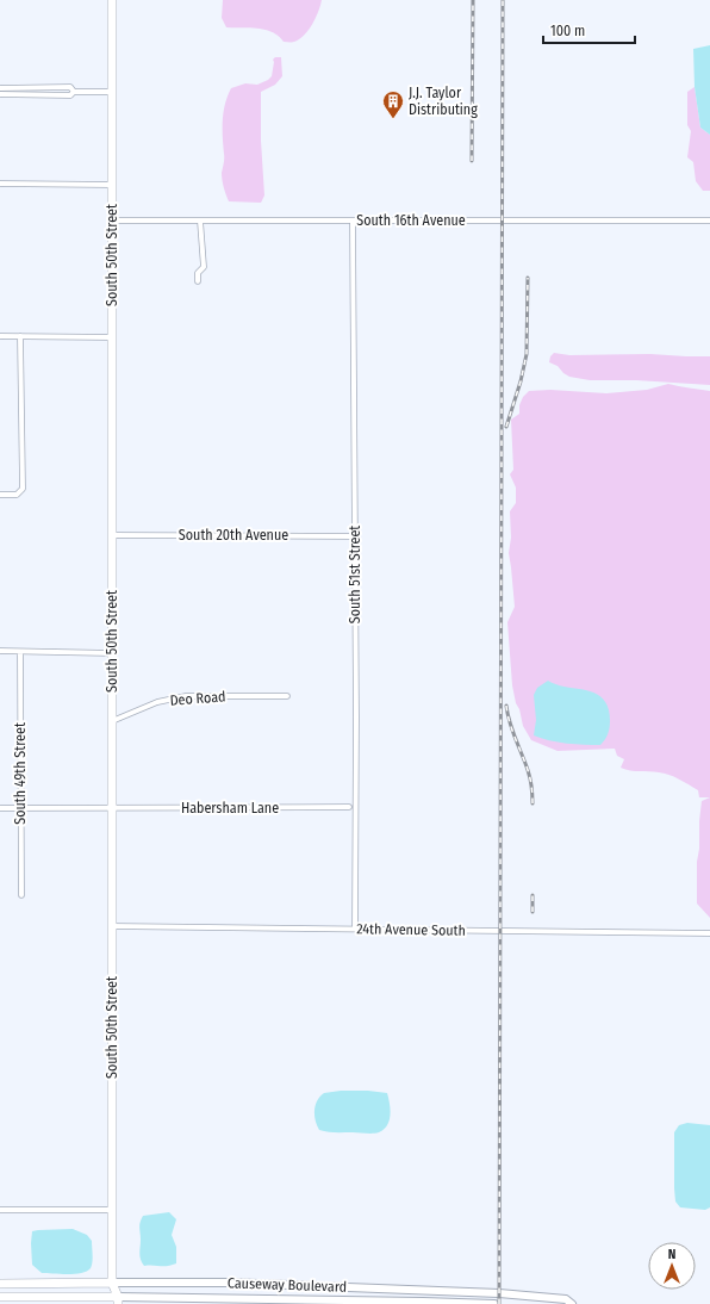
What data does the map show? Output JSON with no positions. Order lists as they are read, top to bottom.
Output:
{
  "streets": {
    "main road": ["South 50th Street", "Causeway Boulevard"],
    "street": [
      "South 16th Avenue",
      "South 20th Avenue",
      "South 51st Street",
      "Deo Road",
      "South 49th Street",
      "Habersham Lane",
      "24th Avenue South"
    ]
  },
  "crossings": [
    ["South 16th Avenue", "South 50th Street"],
    ["South 16th Avenue", "South 51st Street"],
    ["South 50th Street", "South 20th Avenue"],
    ["South 50th Street", "Deo Road"],
    ["South 50th Street", "Habersham Lane"],
    ["South 50th Street", "24th Avenue South"],
    ["South 50th Street", "Causeway Boulevard"],
    ["South 20th Avenue", "South 51st Street"],
    ["South 51st Street", "24th Avenue South"],
    ["South 49th Street", "Habersham Lane"]
  ],
  "places": {
    "building": ["J.J. Taylor Distributing"]
  },
  "scale_bar": "100 m",
  "north": "top"
}
